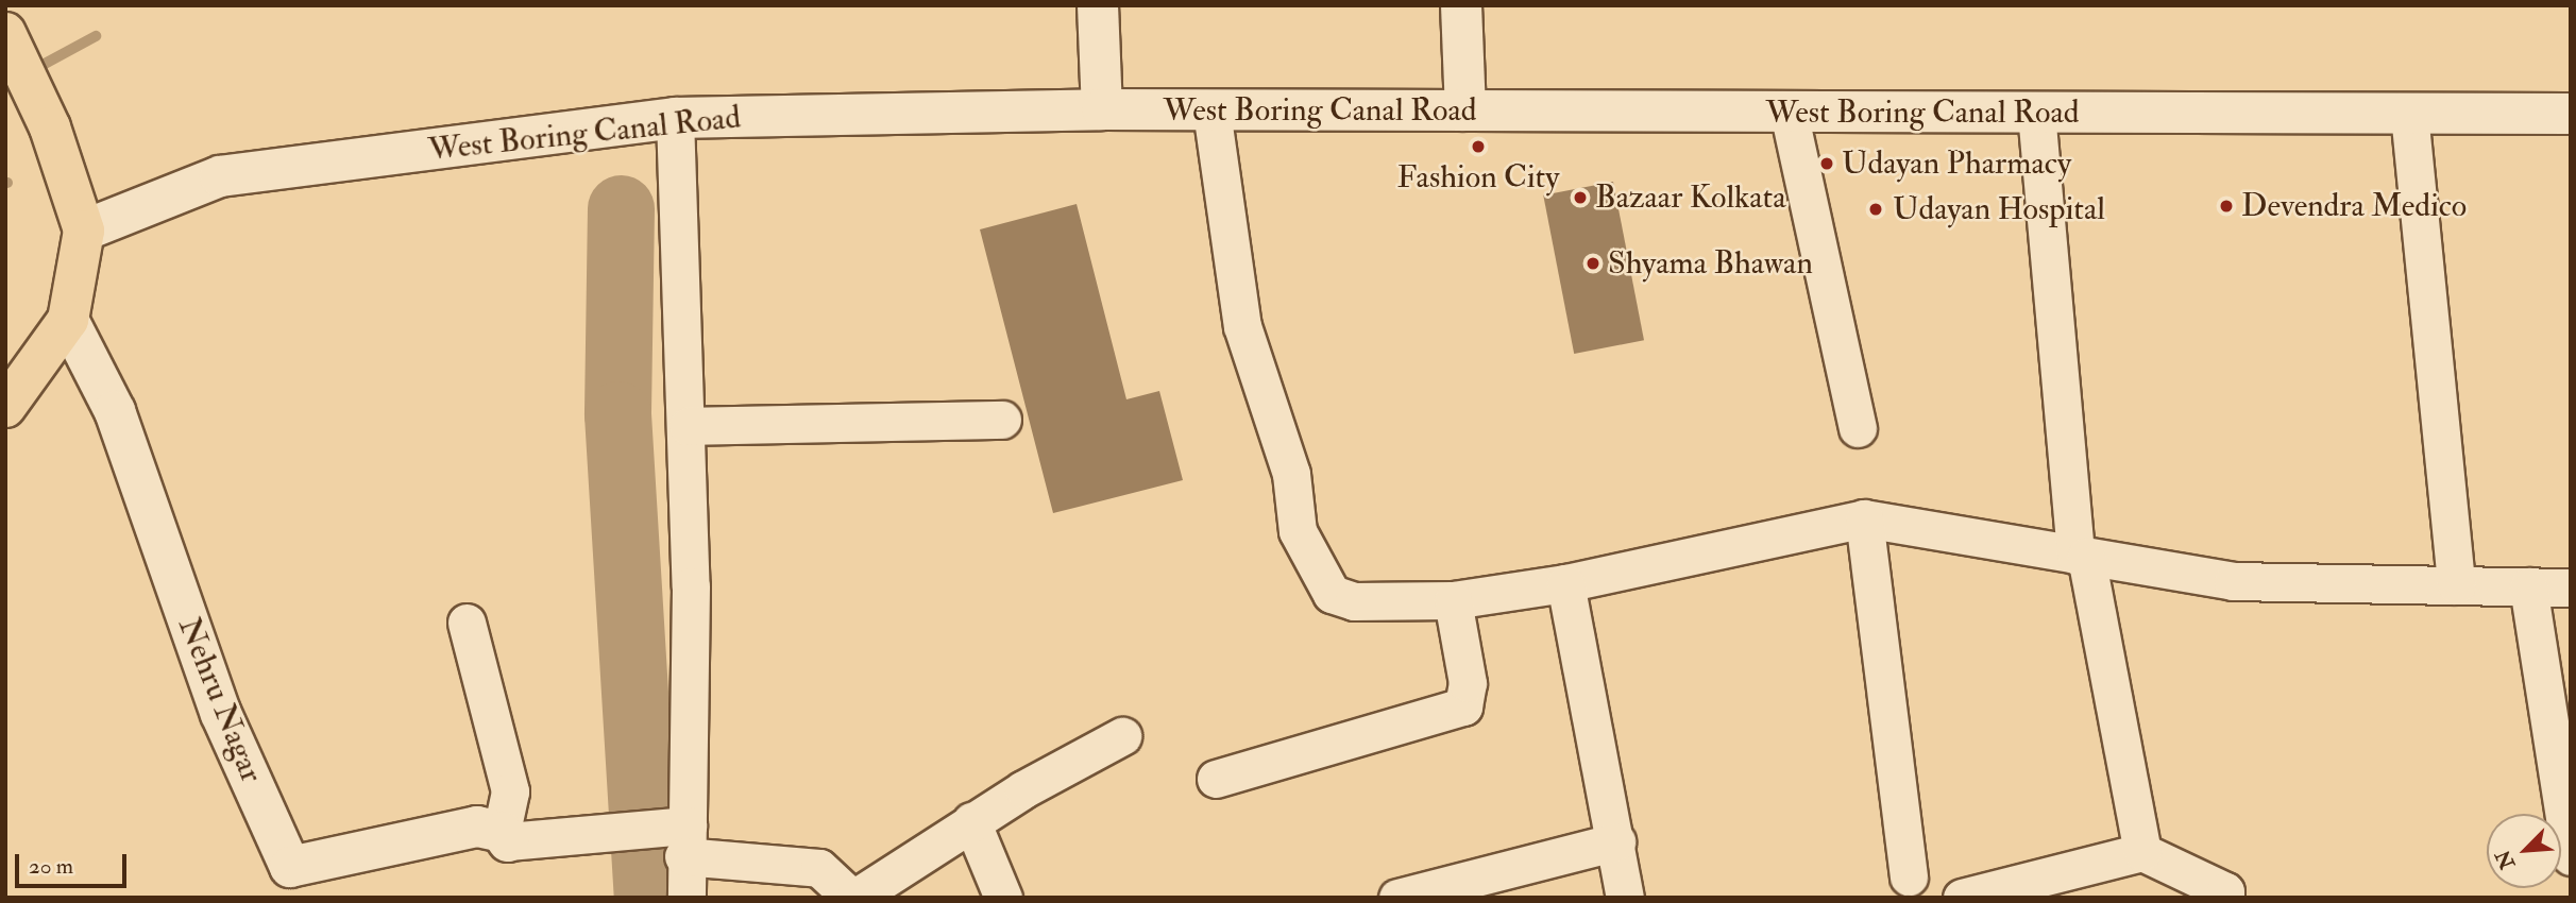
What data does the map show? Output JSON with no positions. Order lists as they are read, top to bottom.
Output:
{
  "streets": {
    "main road": ["West Boring Canal Road", "Nehru Nagar"]
  },
  "places": [
    "Fashion City",
    "Udayan Pharmacy",
    "Bazaar Kolkata",
    "Devendra Medico",
    "Udayan Hospital",
    "Shyama Bhawan"
  ],
  "scale_bar": "20 m",
  "north": "bottom left"
}
